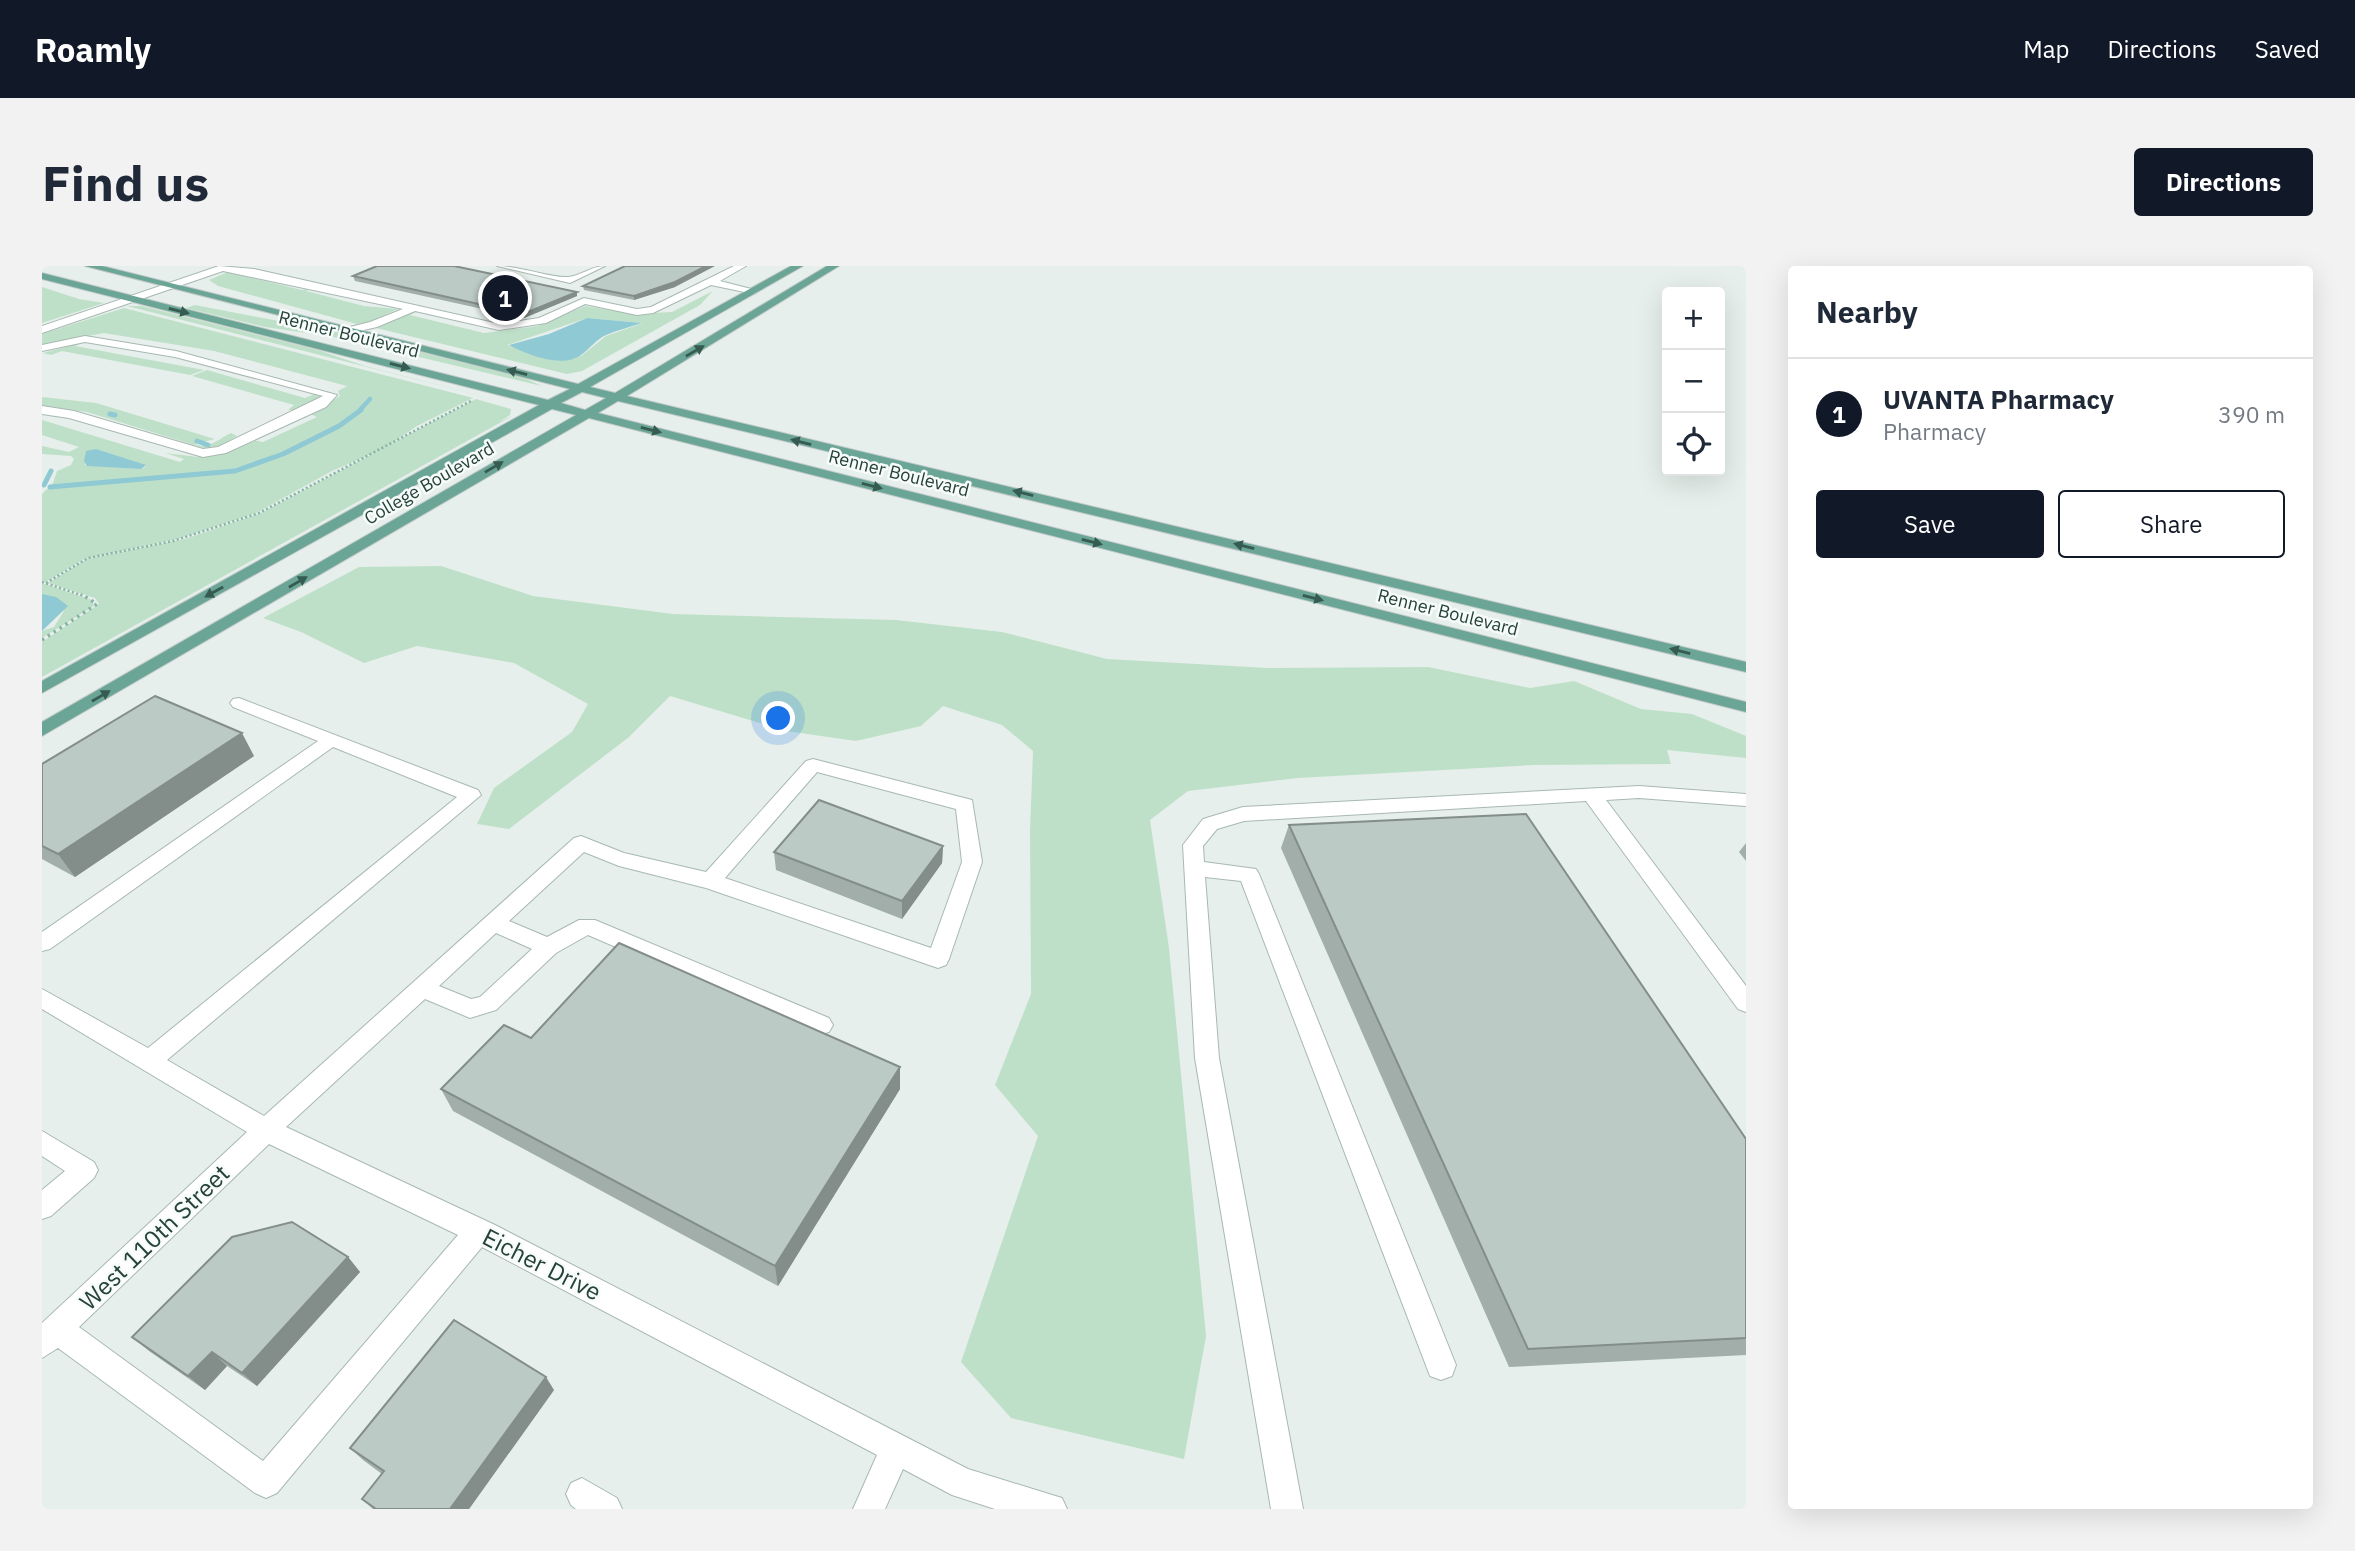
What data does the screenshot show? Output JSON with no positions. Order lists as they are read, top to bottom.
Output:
{
  "streets": {
    "main road": ["Renner Boulevard", "College Boulevard"],
    "street": ["West 110th Street", "Eicher Drive"]
  },
  "crossings": [
    ["Renner Boulevard", "College Boulevard"],
    ["West 110th Street", "Eicher Drive"]
  ],
  "page": {
    "header": "Roamly",
    "nav": ["Map", "Directions", "Saved"],
    "buttons": [
      "Directions",
      ["Save", "Share"]
    ],
    "title": "Find us",
    "heading": "Nearby",
    "pins": "1",
    "map_buttons": ["+", "−"],
    "list": [
      {
        "mark": "1",
        "name": "UVANTA Pharmacy",
        "note": "Pharmacy",
        "value": "390 m"
      }
    ]
  }
}
